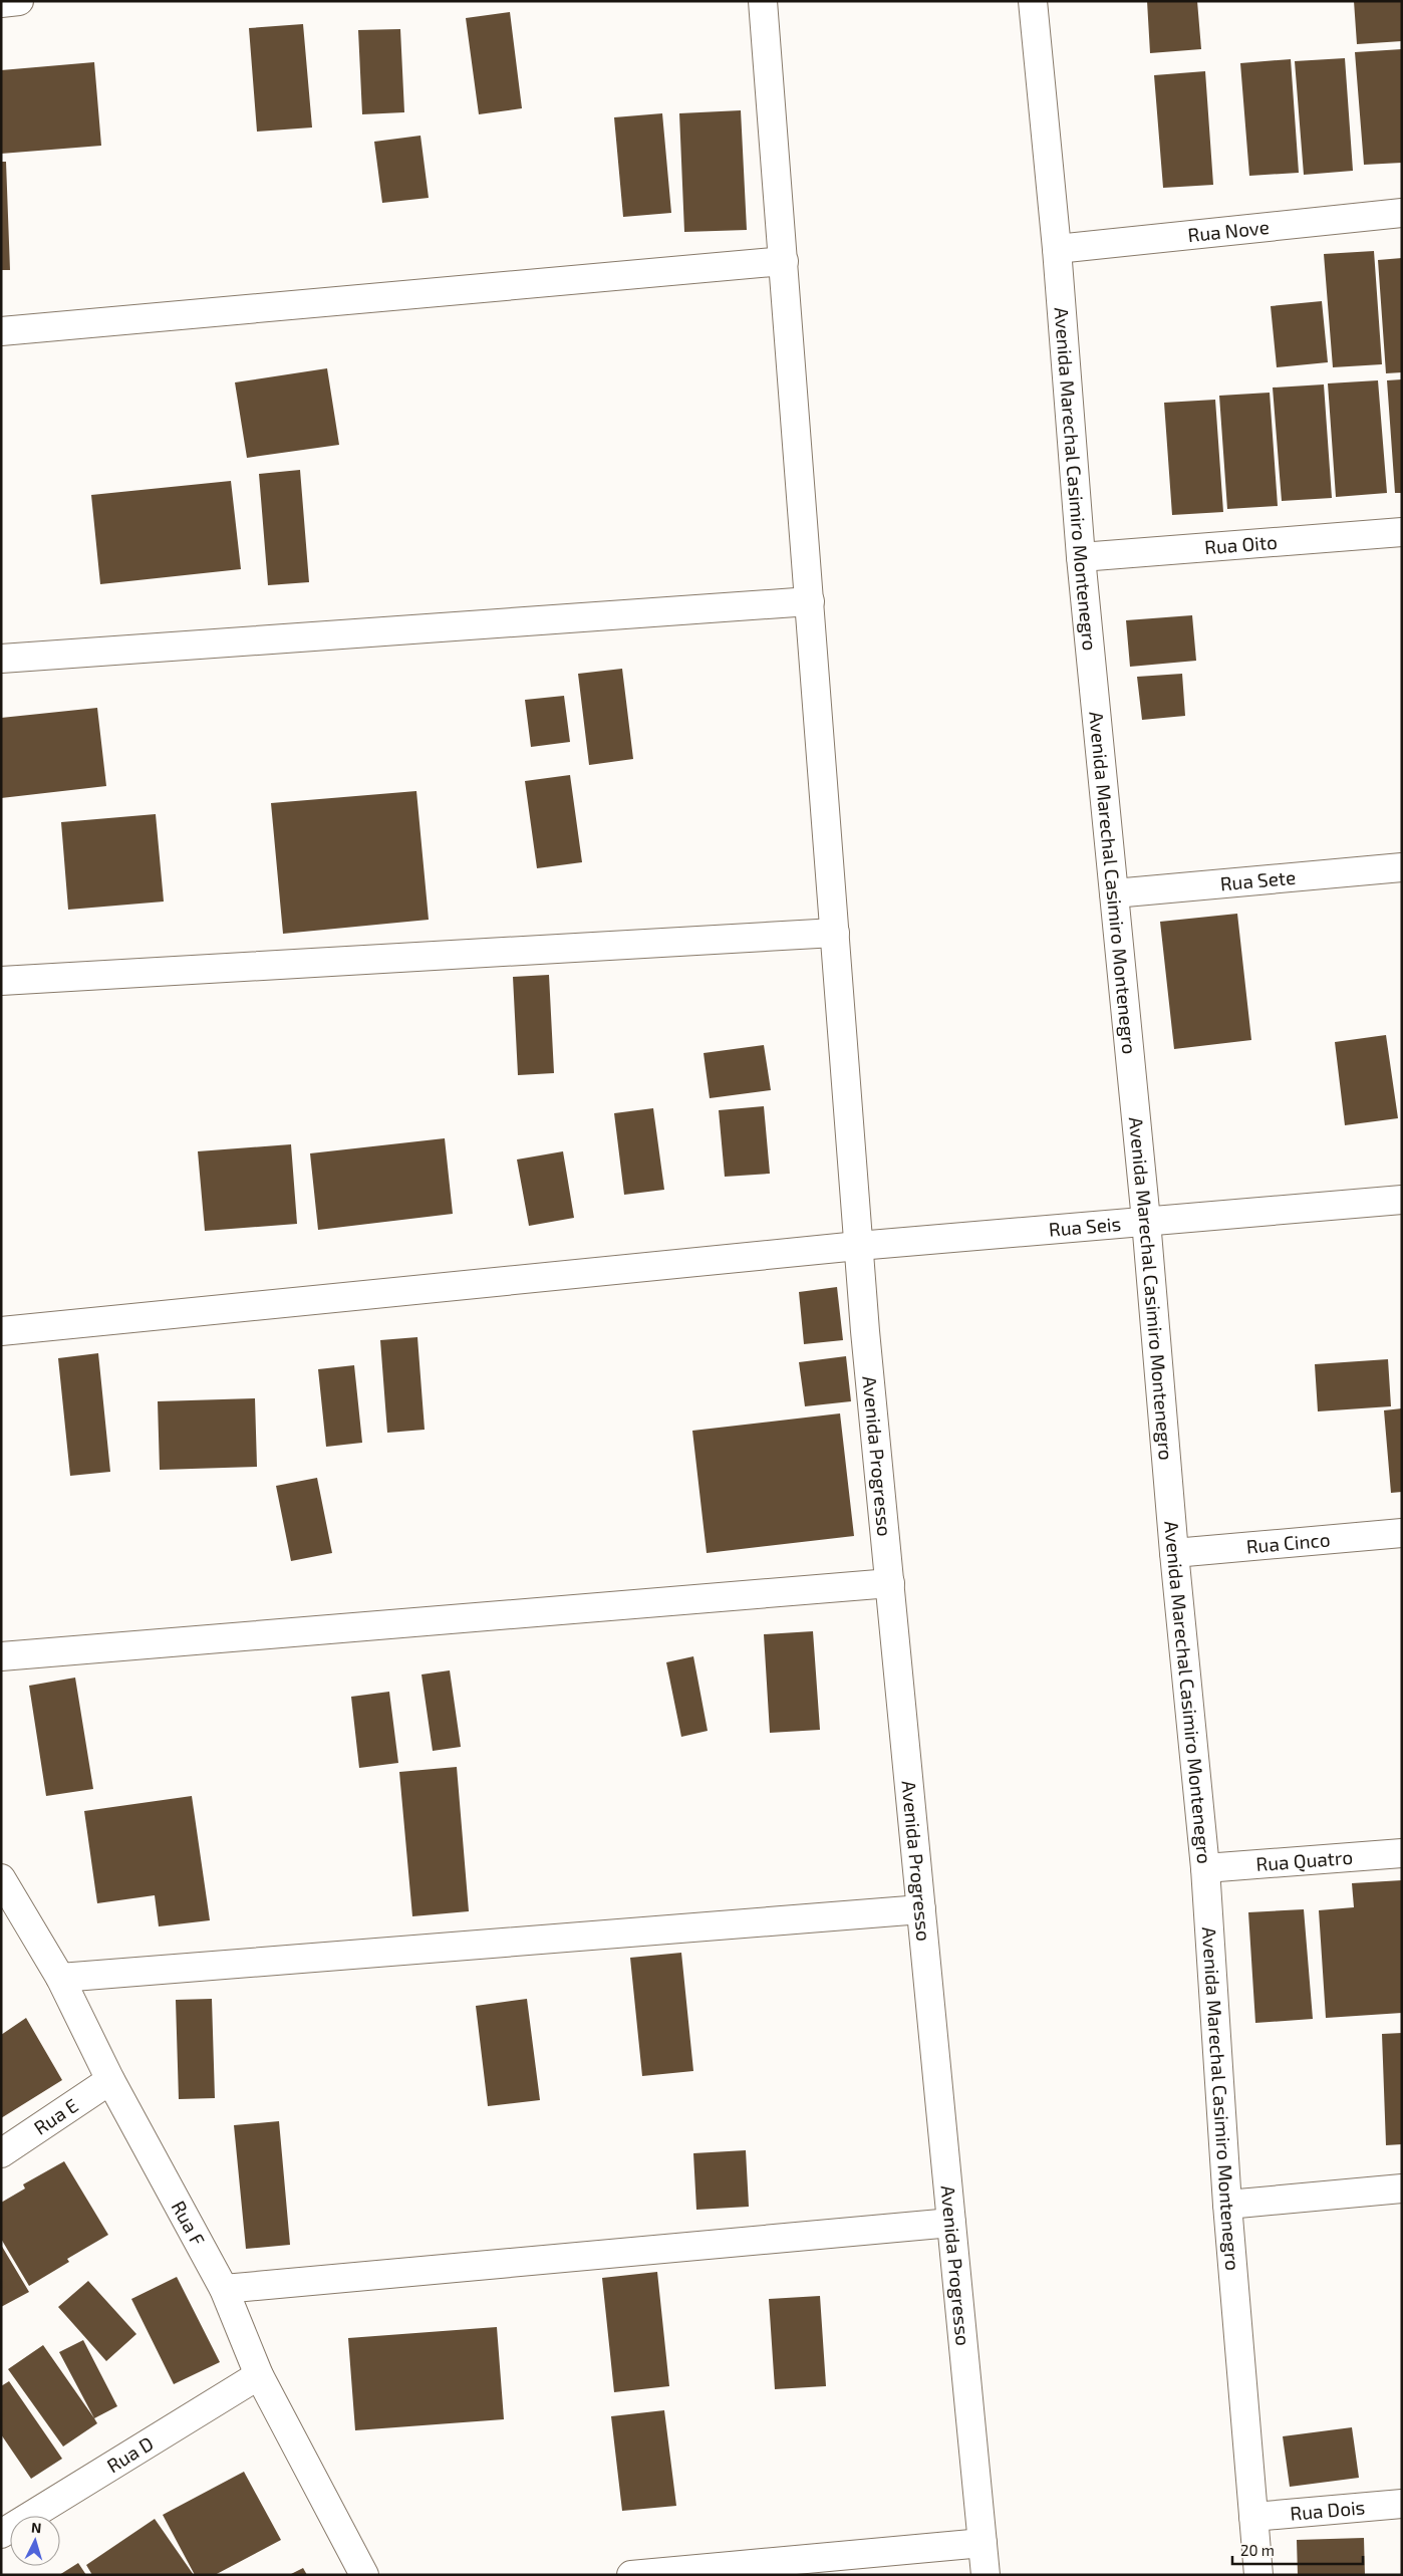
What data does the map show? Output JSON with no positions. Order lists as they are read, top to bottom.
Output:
{
  "streets": {
    "street": [
      "Rua Nove",
      "Avenida Marechal Casimiro Montenegro",
      "Rua Oito",
      "Rua Sete",
      "Rua Seis",
      "Avenida Progresso",
      "Rua Cinco",
      "Rua Quatro",
      "Rua E",
      "Rua F",
      "Rua D",
      "Rua Dois"
    ]
  },
  "crossings": [
    ["Rua Nove", "Avenida Marechal Casimiro Montenegro"],
    ["Avenida Marechal Casimiro Montenegro", "Rua Oito"],
    ["Avenida Marechal Casimiro Montenegro", "Rua Sete"],
    ["Avenida Marechal Casimiro Montenegro", "Rua Seis"],
    ["Avenida Marechal Casimiro Montenegro", "Rua Cinco"],
    ["Avenida Marechal Casimiro Montenegro", "Rua Quatro"],
    ["Avenida Marechal Casimiro Montenegro", "Rua Dois"],
    ["Rua Seis", "Avenida Progresso"],
    ["Rua E", "Rua F"],
    ["Rua F", "Rua D"]
  ],
  "scale_bar": "20 m",
  "north": "top"
}
